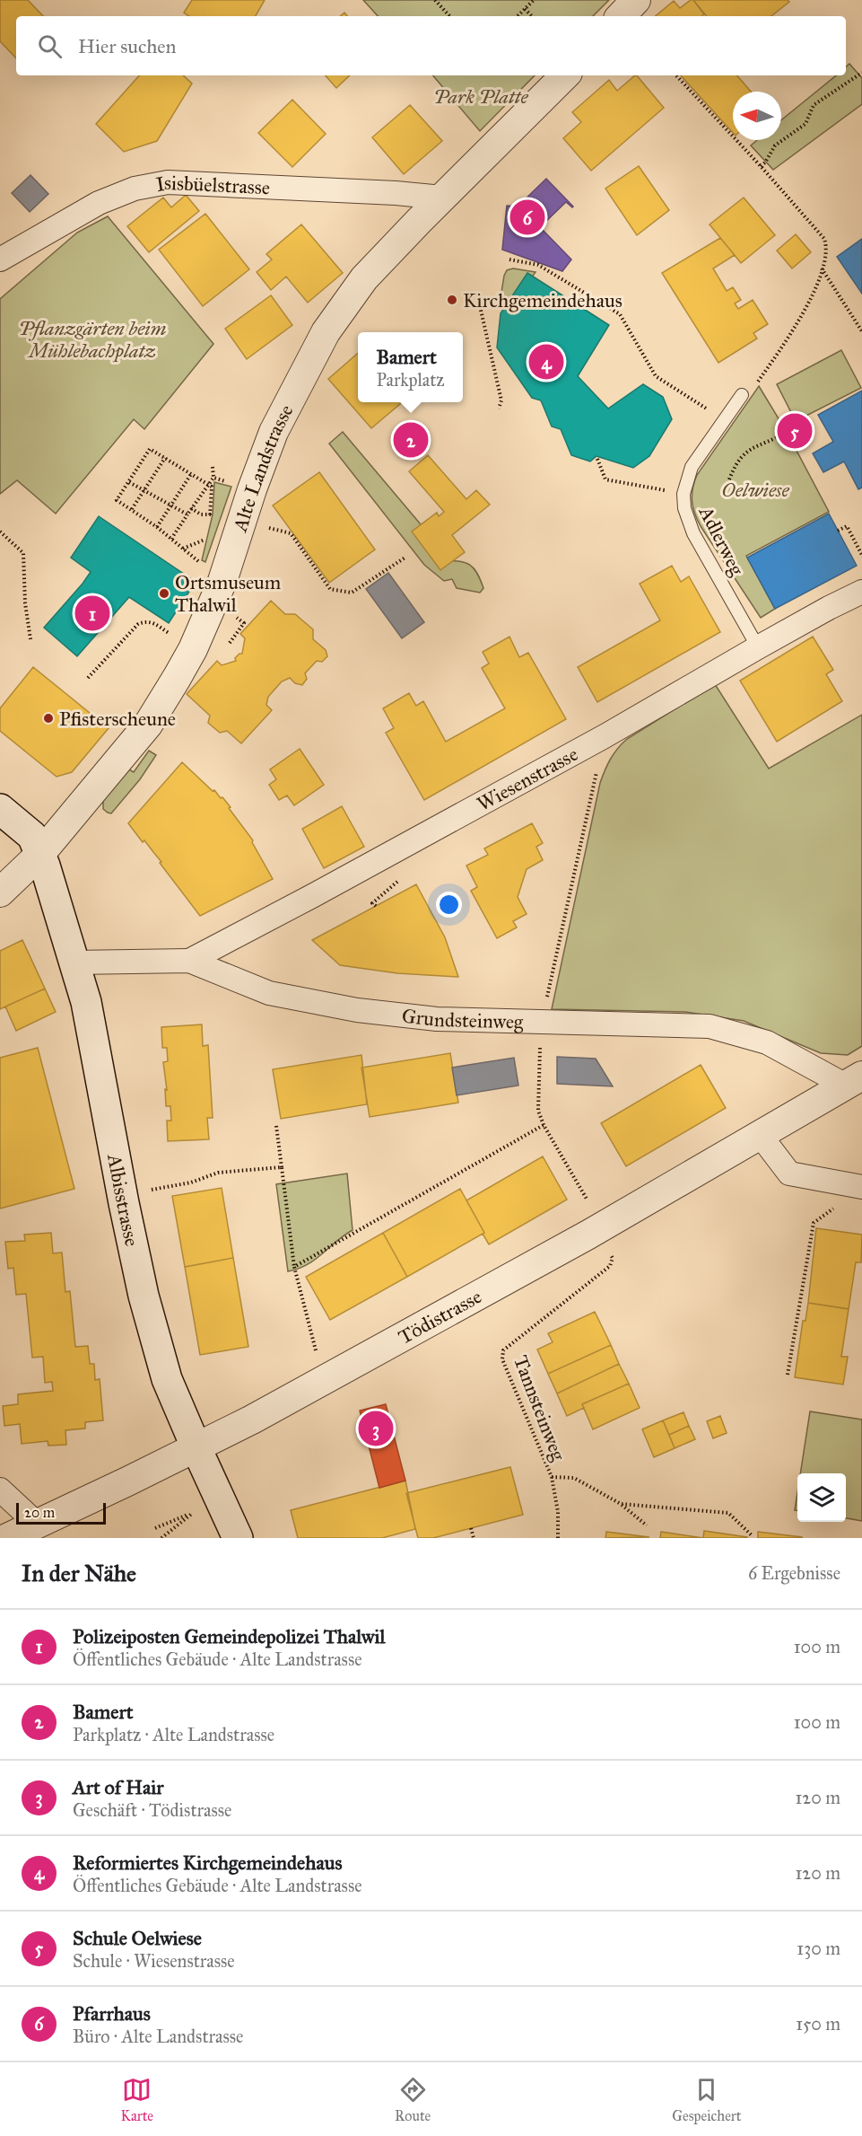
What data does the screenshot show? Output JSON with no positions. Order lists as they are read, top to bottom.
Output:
{
  "streets": {
    "main road": ["Albisstrasse"],
    "street": [
      "Isisbüelstrasse",
      "Alte Landstrasse",
      "Wiesenstrasse",
      "Grundsteinweg",
      "Tödistrasse"
    ],
    "lane": ["Adlerweg"],
    "path": ["Tannsteinweg"]
  },
  "crossings": [
    ["Isisbüelstrasse", "Alte Landstrasse"],
    ["Alte Landstrasse", "Albisstrasse"],
    ["Adlerweg", "Wiesenstrasse"],
    ["Wiesenstrasse", "Grundsteinweg"],
    ["Grundsteinweg", "Albisstrasse"],
    ["Grundsteinweg", "Tödistrasse"],
    ["Albisstrasse", "Tödistrasse"]
  ],
  "parks": ["Park Platte", "Pflanzgärten beim Mühlebachplatz", "Oelwiese"],
  "places": ["Kirchgemeindehaus", "Ortsmuseum Thalwil", "Pfisterscheune"],
  "scale_bar": "20 m",
  "north": "left",
  "page": {
    "search": "Hier suchen",
    "pins": [
      "6",
      "4",
      "5",
      "2",
      "1",
      "3"
    ],
    "popup": ["Bamert", "Parkplatz"],
    "scale": "20 m",
    "heading": ["In der Nähe", "6 Ergebnisse"],
    "list": [
      {
        "mark": "1",
        "name": "Polizeiposten Gemeindepolizei Thalwil",
        "note": "Öffentliches Gebäude · Alte Landstrasse",
        "value": "100 m"
      },
      {
        "mark": "2",
        "name": "Bamert",
        "note": "Parkplatz · Alte Landstrasse",
        "value": "100 m"
      },
      {
        "mark": "3",
        "name": "Art of Hair",
        "note": "Geschäft · Tödistrasse",
        "value": "120 m"
      },
      {
        "mark": "4",
        "name": "Reformiertes Kirchgemeindehaus",
        "note": "Öffentliches Gebäude · Alte Landstrasse",
        "value": "120 m"
      },
      {
        "mark": "5",
        "name": "Schule Oelwiese",
        "note": "Schule · Wiesenstrasse",
        "value": "130 m"
      },
      {
        "mark": "6",
        "name": "Pfarrhaus",
        "note": "Büro · Alte Landstrasse",
        "value": "150 m"
      }
    ],
    "nav": ["Karte", "Route", "Gespeichert"]
  }
}
